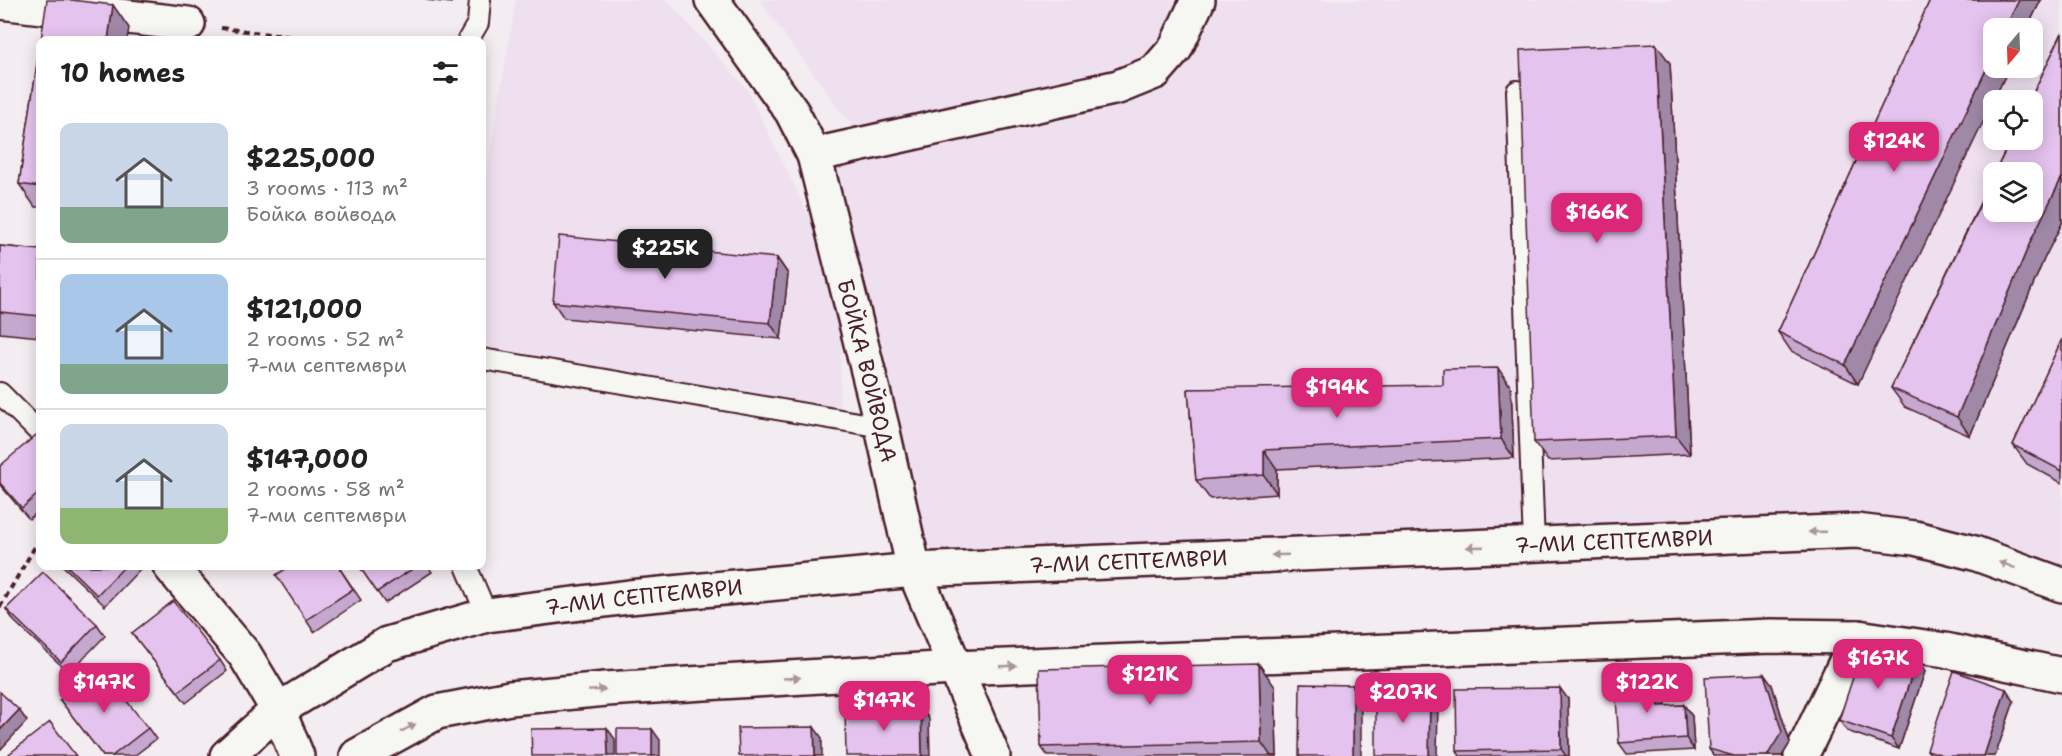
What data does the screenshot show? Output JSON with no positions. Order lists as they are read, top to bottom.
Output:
{
  "streets": {
    "main road": ["БОЙКА ВОЙВОДА", "7-МИ СЕПТЕМВРИ"]
  },
  "crossings": [
    ["БОЙКА ВОЙВОДА", "7-МИ СЕПТЕМВРИ"]
  ],
  "north": "bottom",
  "page": {
    "heading": "10 homes",
    "list": [
      {
        "name": "$225,000",
        "note": "3 rooms · 113 m² · Бойка войвода"
      },
      {
        "name": "$121,000",
        "note": "2 rooms · 52 m² · 7-ми септември"
      },
      {
        "name": "$147,000",
        "note": "2 rooms · 58 m² · 7-ми септември"
      }
    ],
    "price": [
      "$124K",
      "$166K",
      "$225K",
      "$194K",
      "$167K",
      "$121K",
      "$147K",
      "$122K",
      "$207K",
      "$147K"
    ]
  }
}
